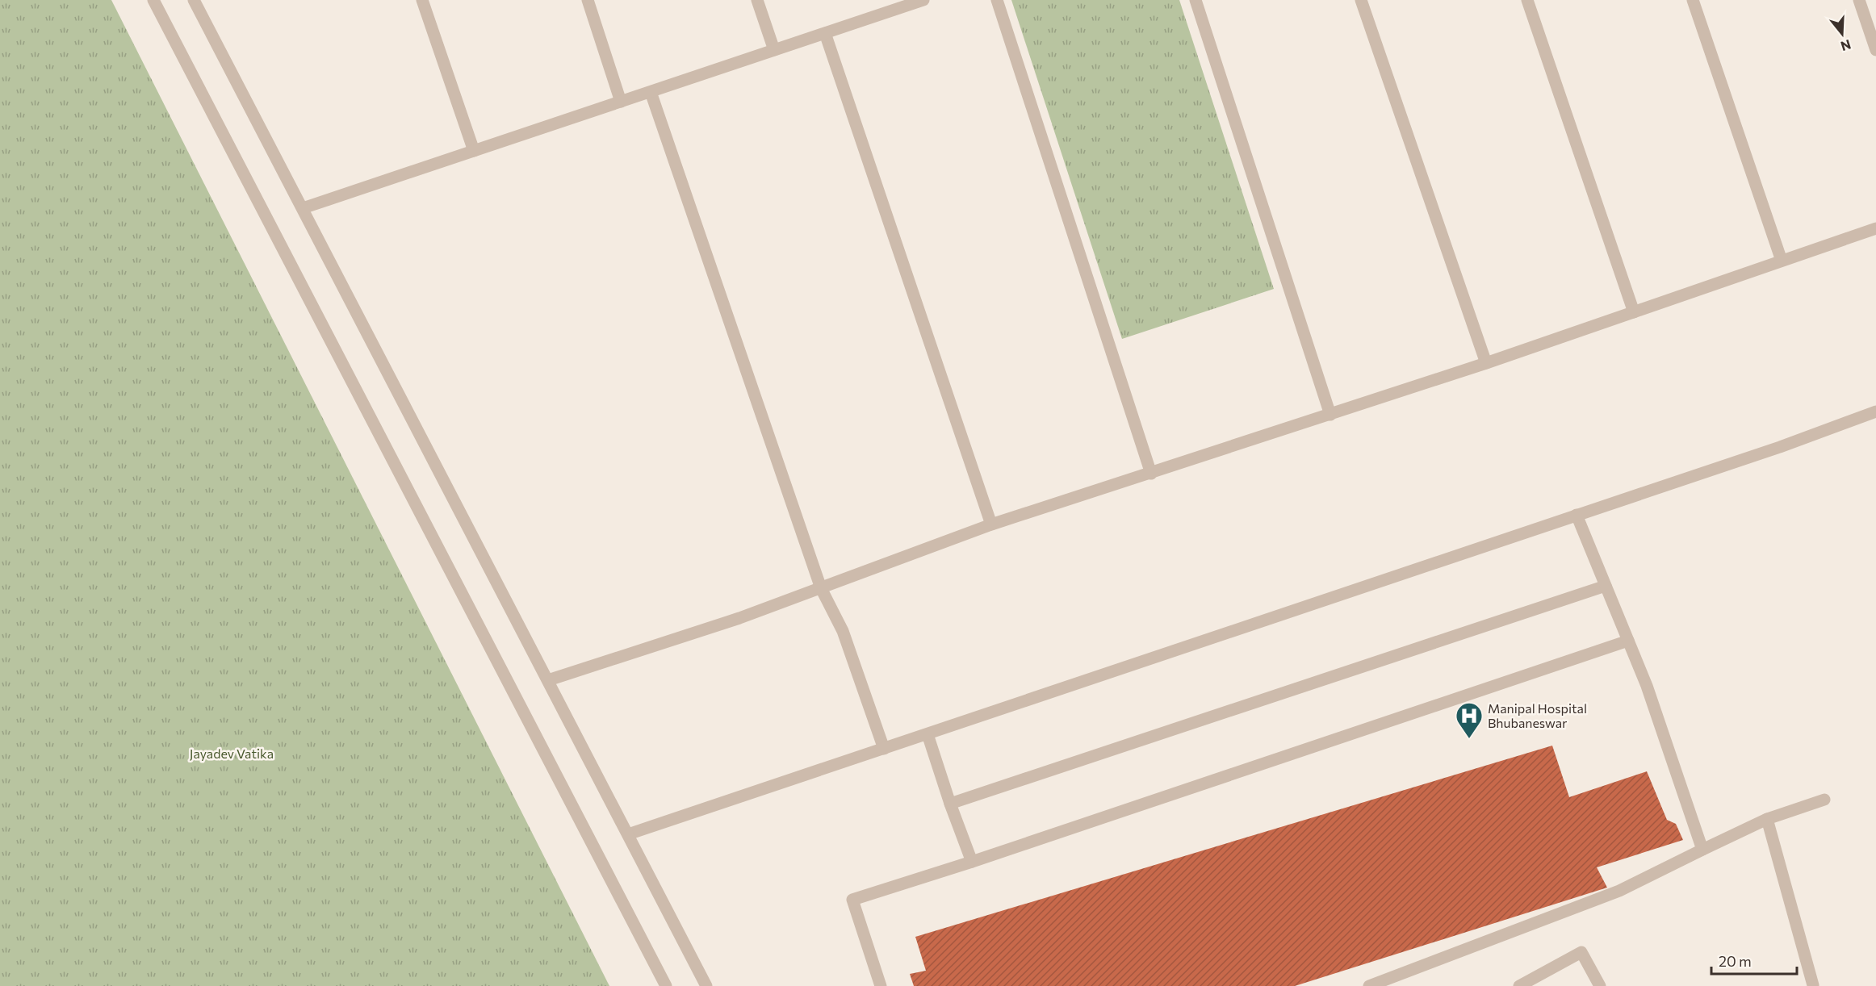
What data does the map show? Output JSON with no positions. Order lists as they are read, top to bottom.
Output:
{
  "parks": ["Jayadev Vatika"],
  "places": {
    "hospital": ["Manipal Hospital Bhubaneswar"]
  },
  "scale_bar": "20 m",
  "north": "bottom"
}
